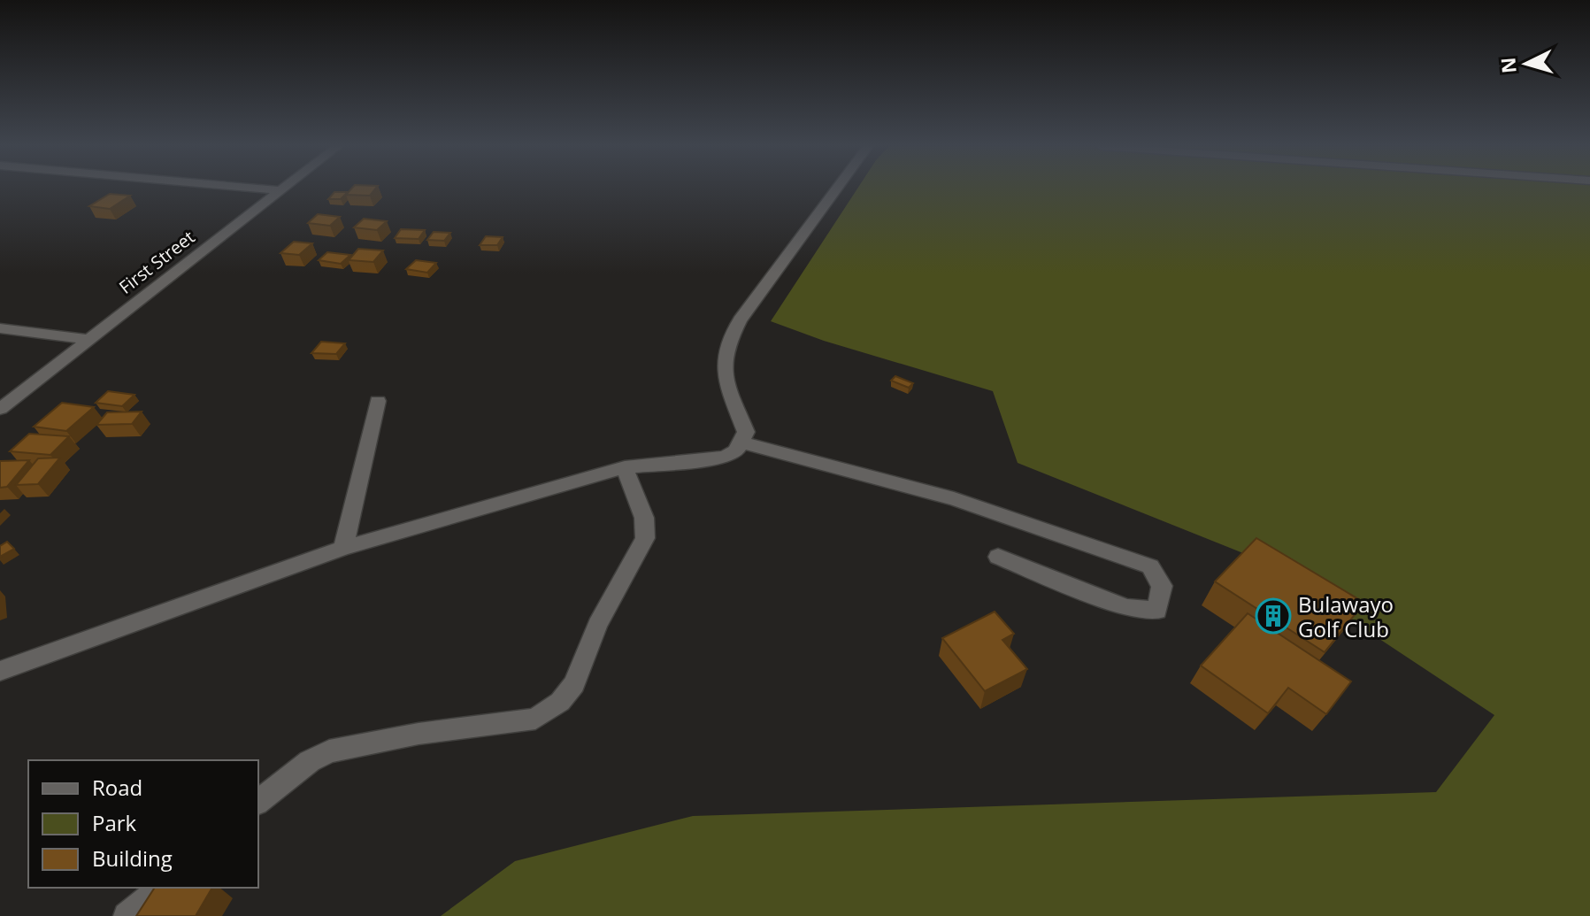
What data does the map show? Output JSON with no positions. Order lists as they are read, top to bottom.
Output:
{
  "streets": {
    "street": ["First Street"]
  },
  "places": {
    "building": ["Bulawayo Golf Club"]
  },
  "legend": ["Road", "Park", "Building"],
  "north": "left"
}
